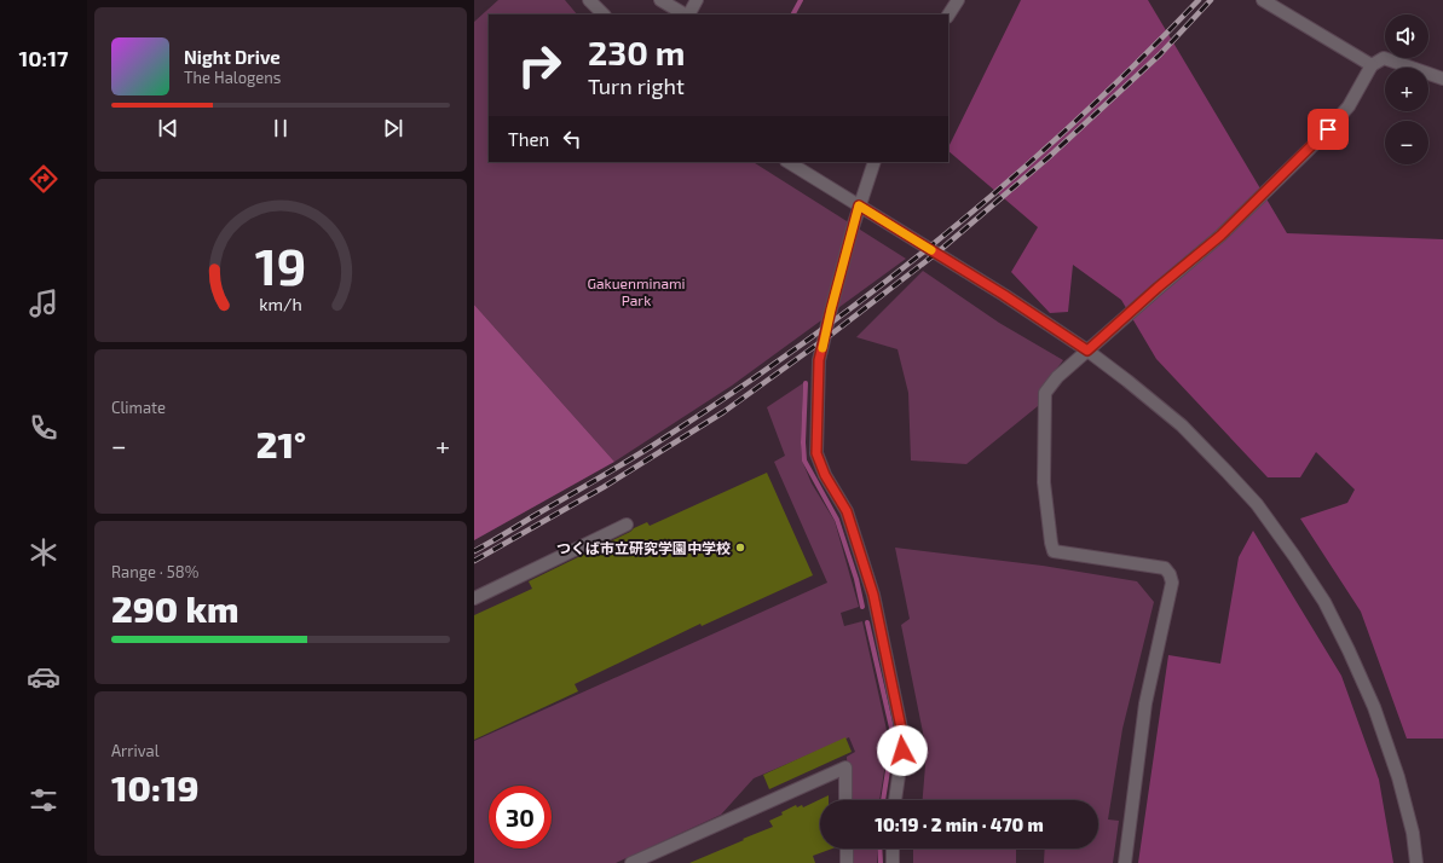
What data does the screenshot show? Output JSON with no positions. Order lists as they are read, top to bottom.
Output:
{
  "parks": ["Gakuenminami Park"],
  "places": ["つくば市立研究学園中学校"],
  "page": {
    "tabs": "10:17",
    "map_buttons": ["+", "−"],
    "turn": ["230 m", "Turn right"],
    "song": ["Night Drive", "The Halogens"],
    "then": "Then",
    "tile": [
      "Climate",
      ["Range · 58%", "290 km"],
      ["Arrival", "10:19"]
    ],
    "heat": ["−", "21°", "+"],
    "limit": "30",
    "trip": "10:19 · 2 min · 470 m",
    "gauge": ["19", "km/h"]
  }
}
